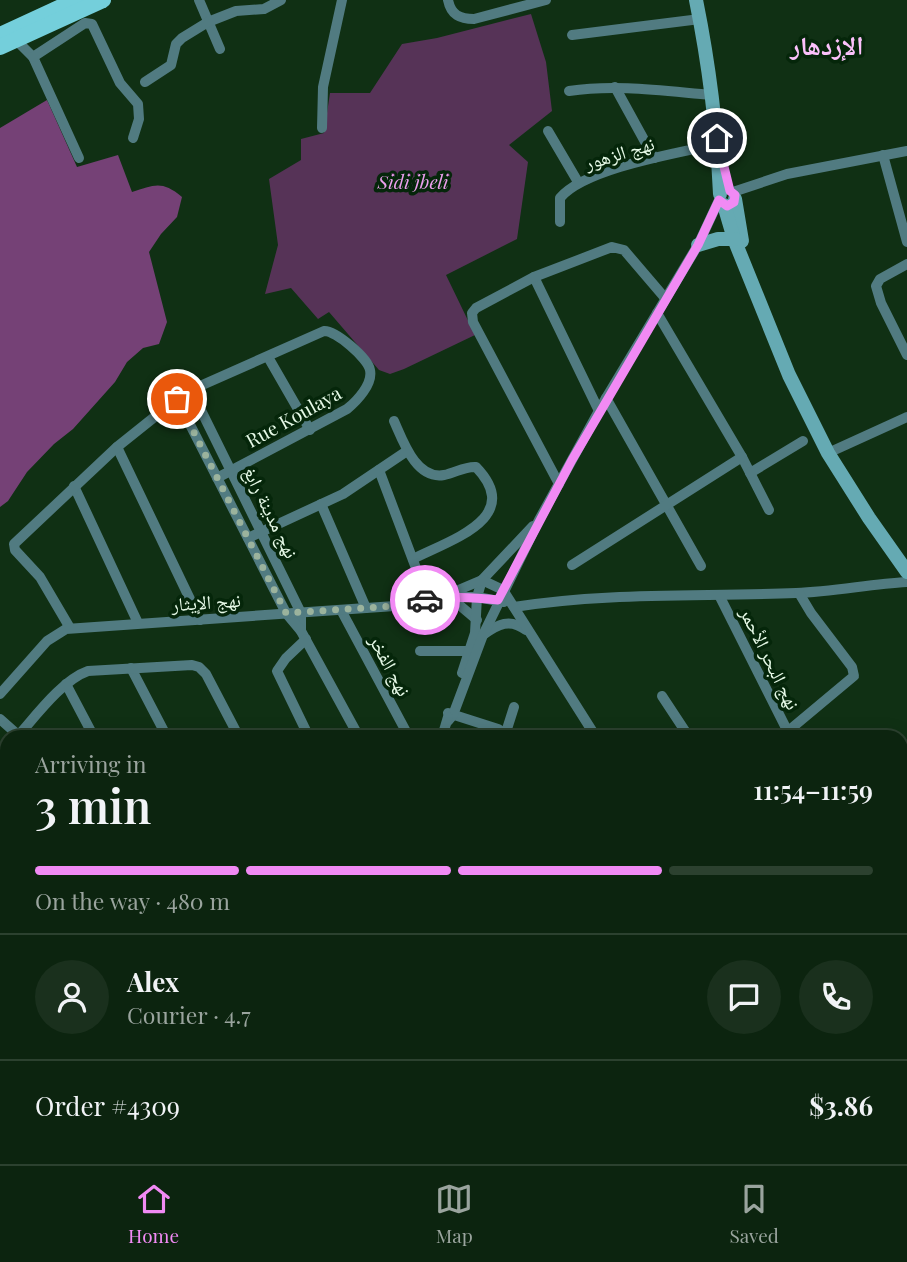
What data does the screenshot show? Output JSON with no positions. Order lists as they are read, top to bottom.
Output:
{
  "streets": {
    "street": [
      "نهج الزهور",
      "Rue Koulaya",
      "نهج مدينة رابغ",
      "نهج الإيثار",
      "نهج البحر الأحمر",
      "نهج الفخر"
    ]
  },
  "crossings": [
    ["Rue Koulaya", "نهج مدينة رابغ"],
    ["Rue Koulaya", "نهج الإيثار"],
    ["نهج مدينة رابغ", "نهج الإيثار"],
    ["نهج الإيثار", "نهج الفخر"]
  ],
  "districts": ["الإزدهار"],
  "parks": ["Sidi jbeli"],
  "page": {
    "heading": ["3 min", "Arriving in", "11:54–11:59"],
    "panel": [
      "Alex",
      "Courier · 4.7",
      "Order #4309",
      "$3.86"
    ],
    "bar": "On the way · 480 m",
    "tabs": ["Home", "Map", "Saved"]
  }
}
